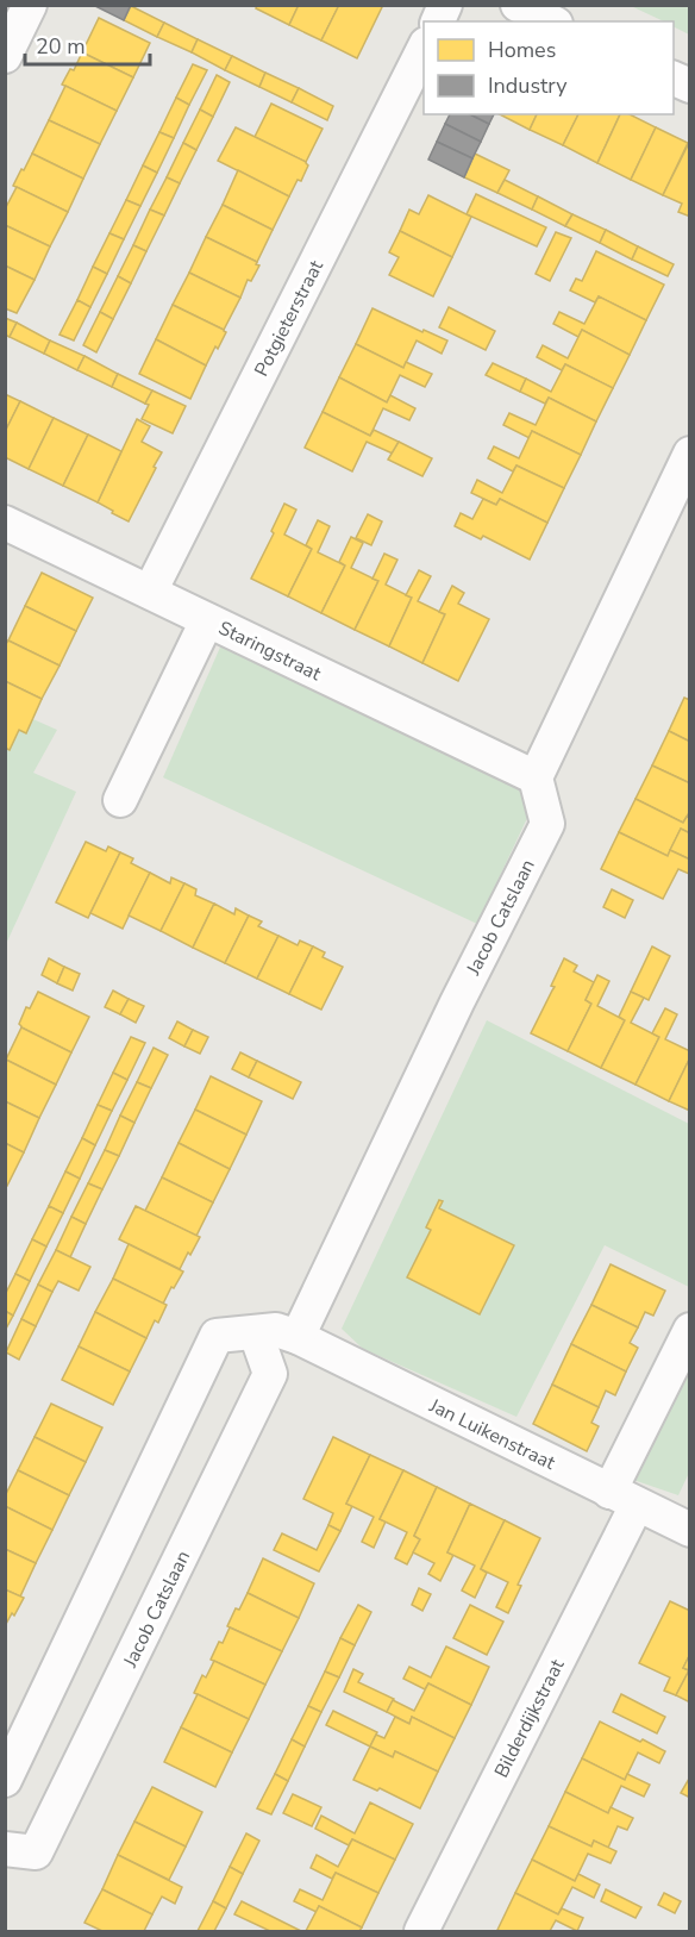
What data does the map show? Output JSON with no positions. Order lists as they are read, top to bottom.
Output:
{
  "streets": {
    "street": [
      "Potgieterstraat",
      "Staringstraat",
      "Jacob Catslaan",
      "Jan Luikenstraat",
      "Bilderdijkstraat"
    ]
  },
  "crossings": [
    ["Potgieterstraat", "Staringstraat"],
    ["Staringstraat", "Jacob Catslaan"],
    ["Jacob Catslaan", "Jan Luikenstraat"],
    ["Jan Luikenstraat", "Bilderdijkstraat"]
  ],
  "legend": ["Homes", "Industry"],
  "scale_bar": "20 m"
}
